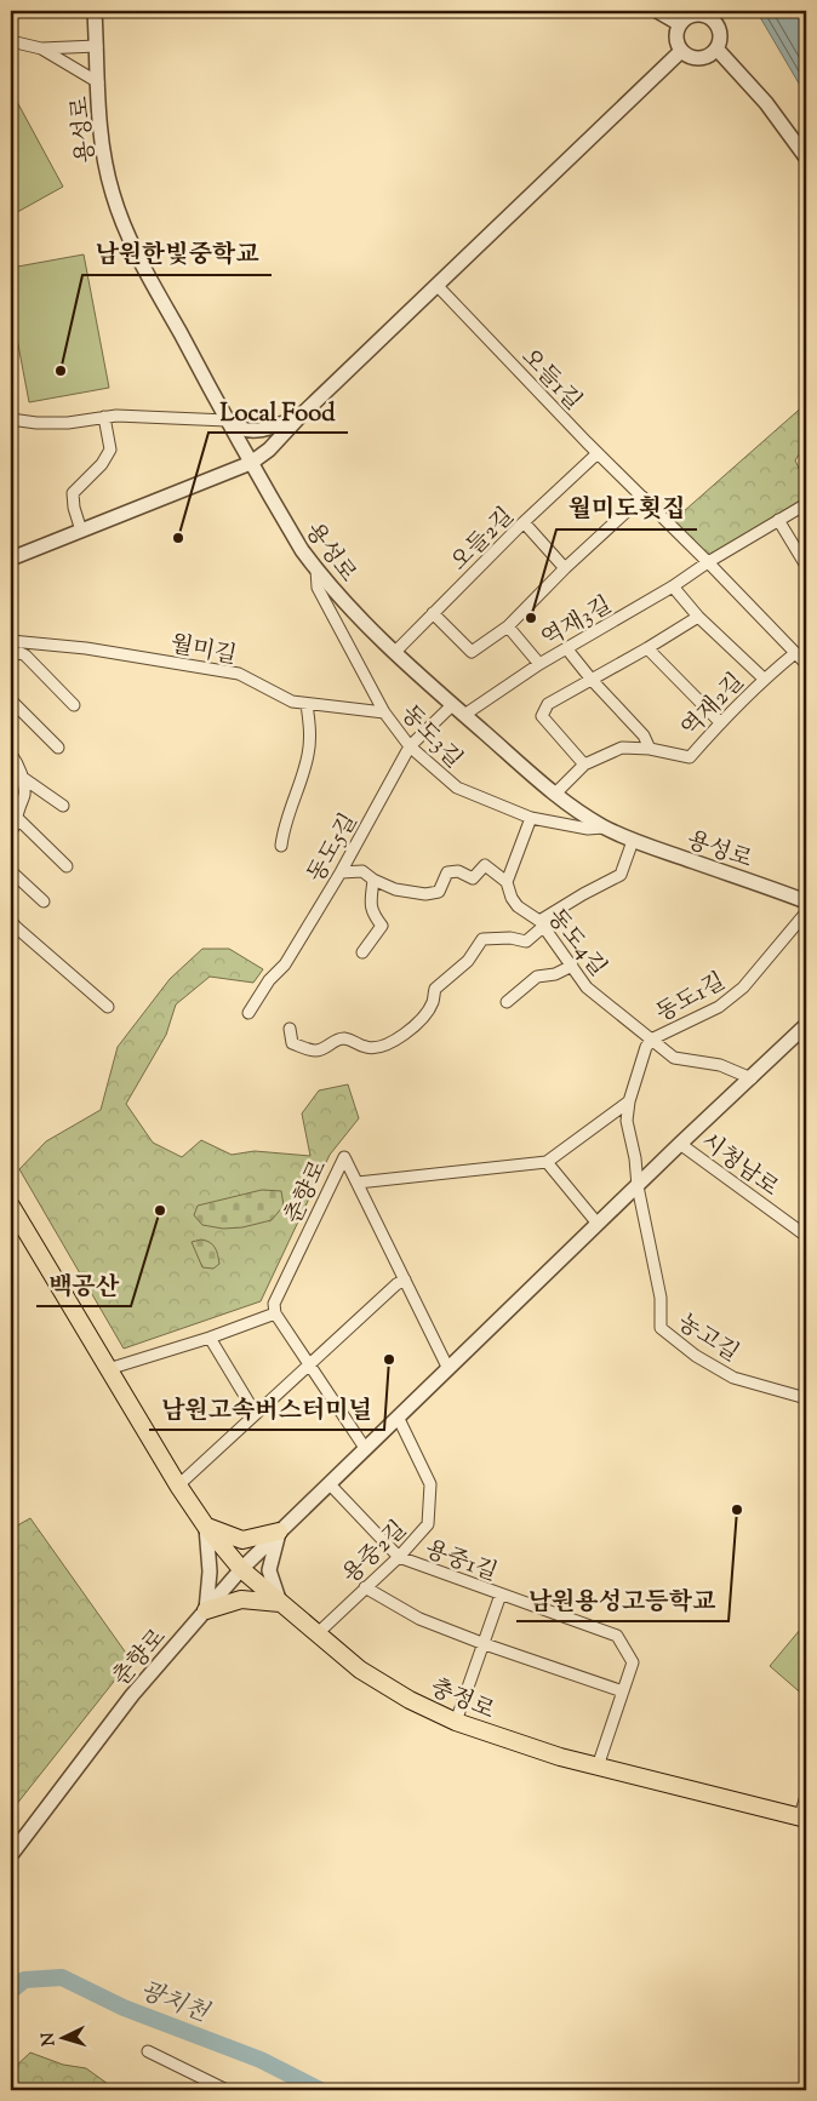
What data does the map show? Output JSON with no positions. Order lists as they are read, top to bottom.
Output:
{
  "streets": {
    "main road": ["충정로"],
    "street": [
      "용성로",
      "오들1길",
      "오들2길",
      "역재3길",
      "월미길",
      "역재2길",
      "동도3길",
      "동도5길",
      "동도4길",
      "동도1길",
      "시청남로",
      "춘향로",
      "농고길",
      "용중2길",
      "용중1길"
    ]
  },
  "crossings": [
    ["용성로", "오들2길"],
    ["용성로", "역재3길"],
    ["용성로", "역재2길"],
    ["용성로", "동도3길"],
    ["용성로", "동도5길"],
    ["오들1길", "오들2길"],
    ["오들1길", "역재3길"],
    ["오들1길", "역재2길"],
    ["월미길", "동도3길"],
    ["동도3길", "동도5길"],
    ["동도4길", "동도1길"],
    ["동도4길", "춘향로"],
    ["동도1길", "춘향로"],
    ["동도1길", "농고길"],
    ["시청남로", "춘향로"],
    ["춘향로", "농고길"],
    ["춘향로", "용중2길"],
    ["춘향로", "용중1길"],
    ["춘향로", "충정로"],
    ["용중2길", "용중1길"],
    ["용중2길", "충정로"],
    ["용중1길", "충정로"]
  ],
  "water": ["광치천"],
  "places": [
    "남원한빛중학교",
    "Local Food",
    "월미도횟집",
    "백공산",
    "남원고속버스터미널",
    "남원용성고등학교"
  ],
  "north": "left"
}
